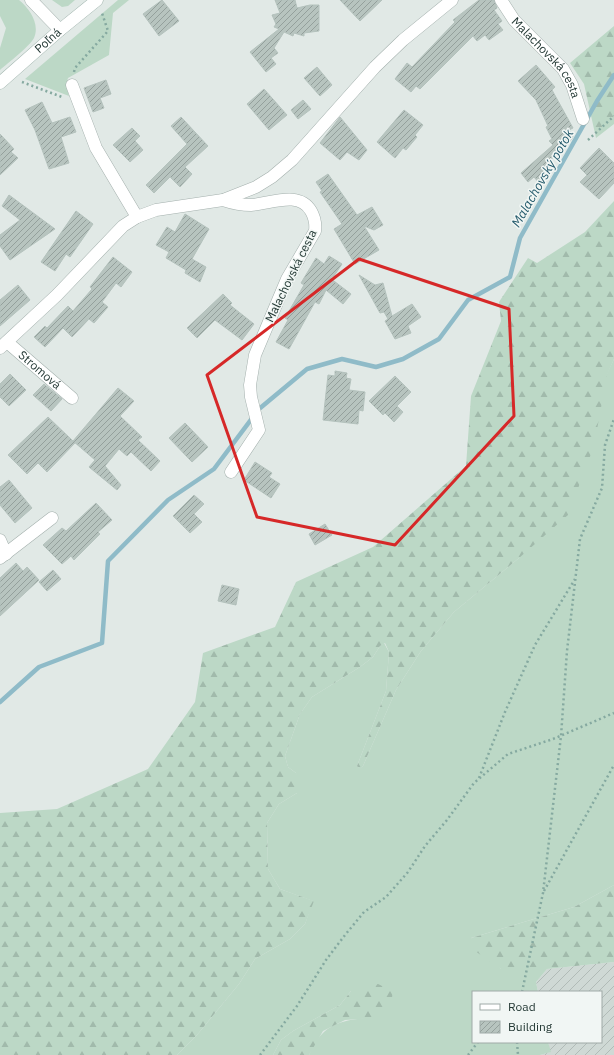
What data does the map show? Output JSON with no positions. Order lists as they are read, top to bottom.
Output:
{
  "streets": {
    "street": ["Poľná", "Malachovská cesta", "Stromová"]
  },
  "crossings": [
    ["Malachovská cesta", "Stromová"]
  ],
  "water": ["Malachovský potok"],
  "legend": ["Road", "Building"]
}
